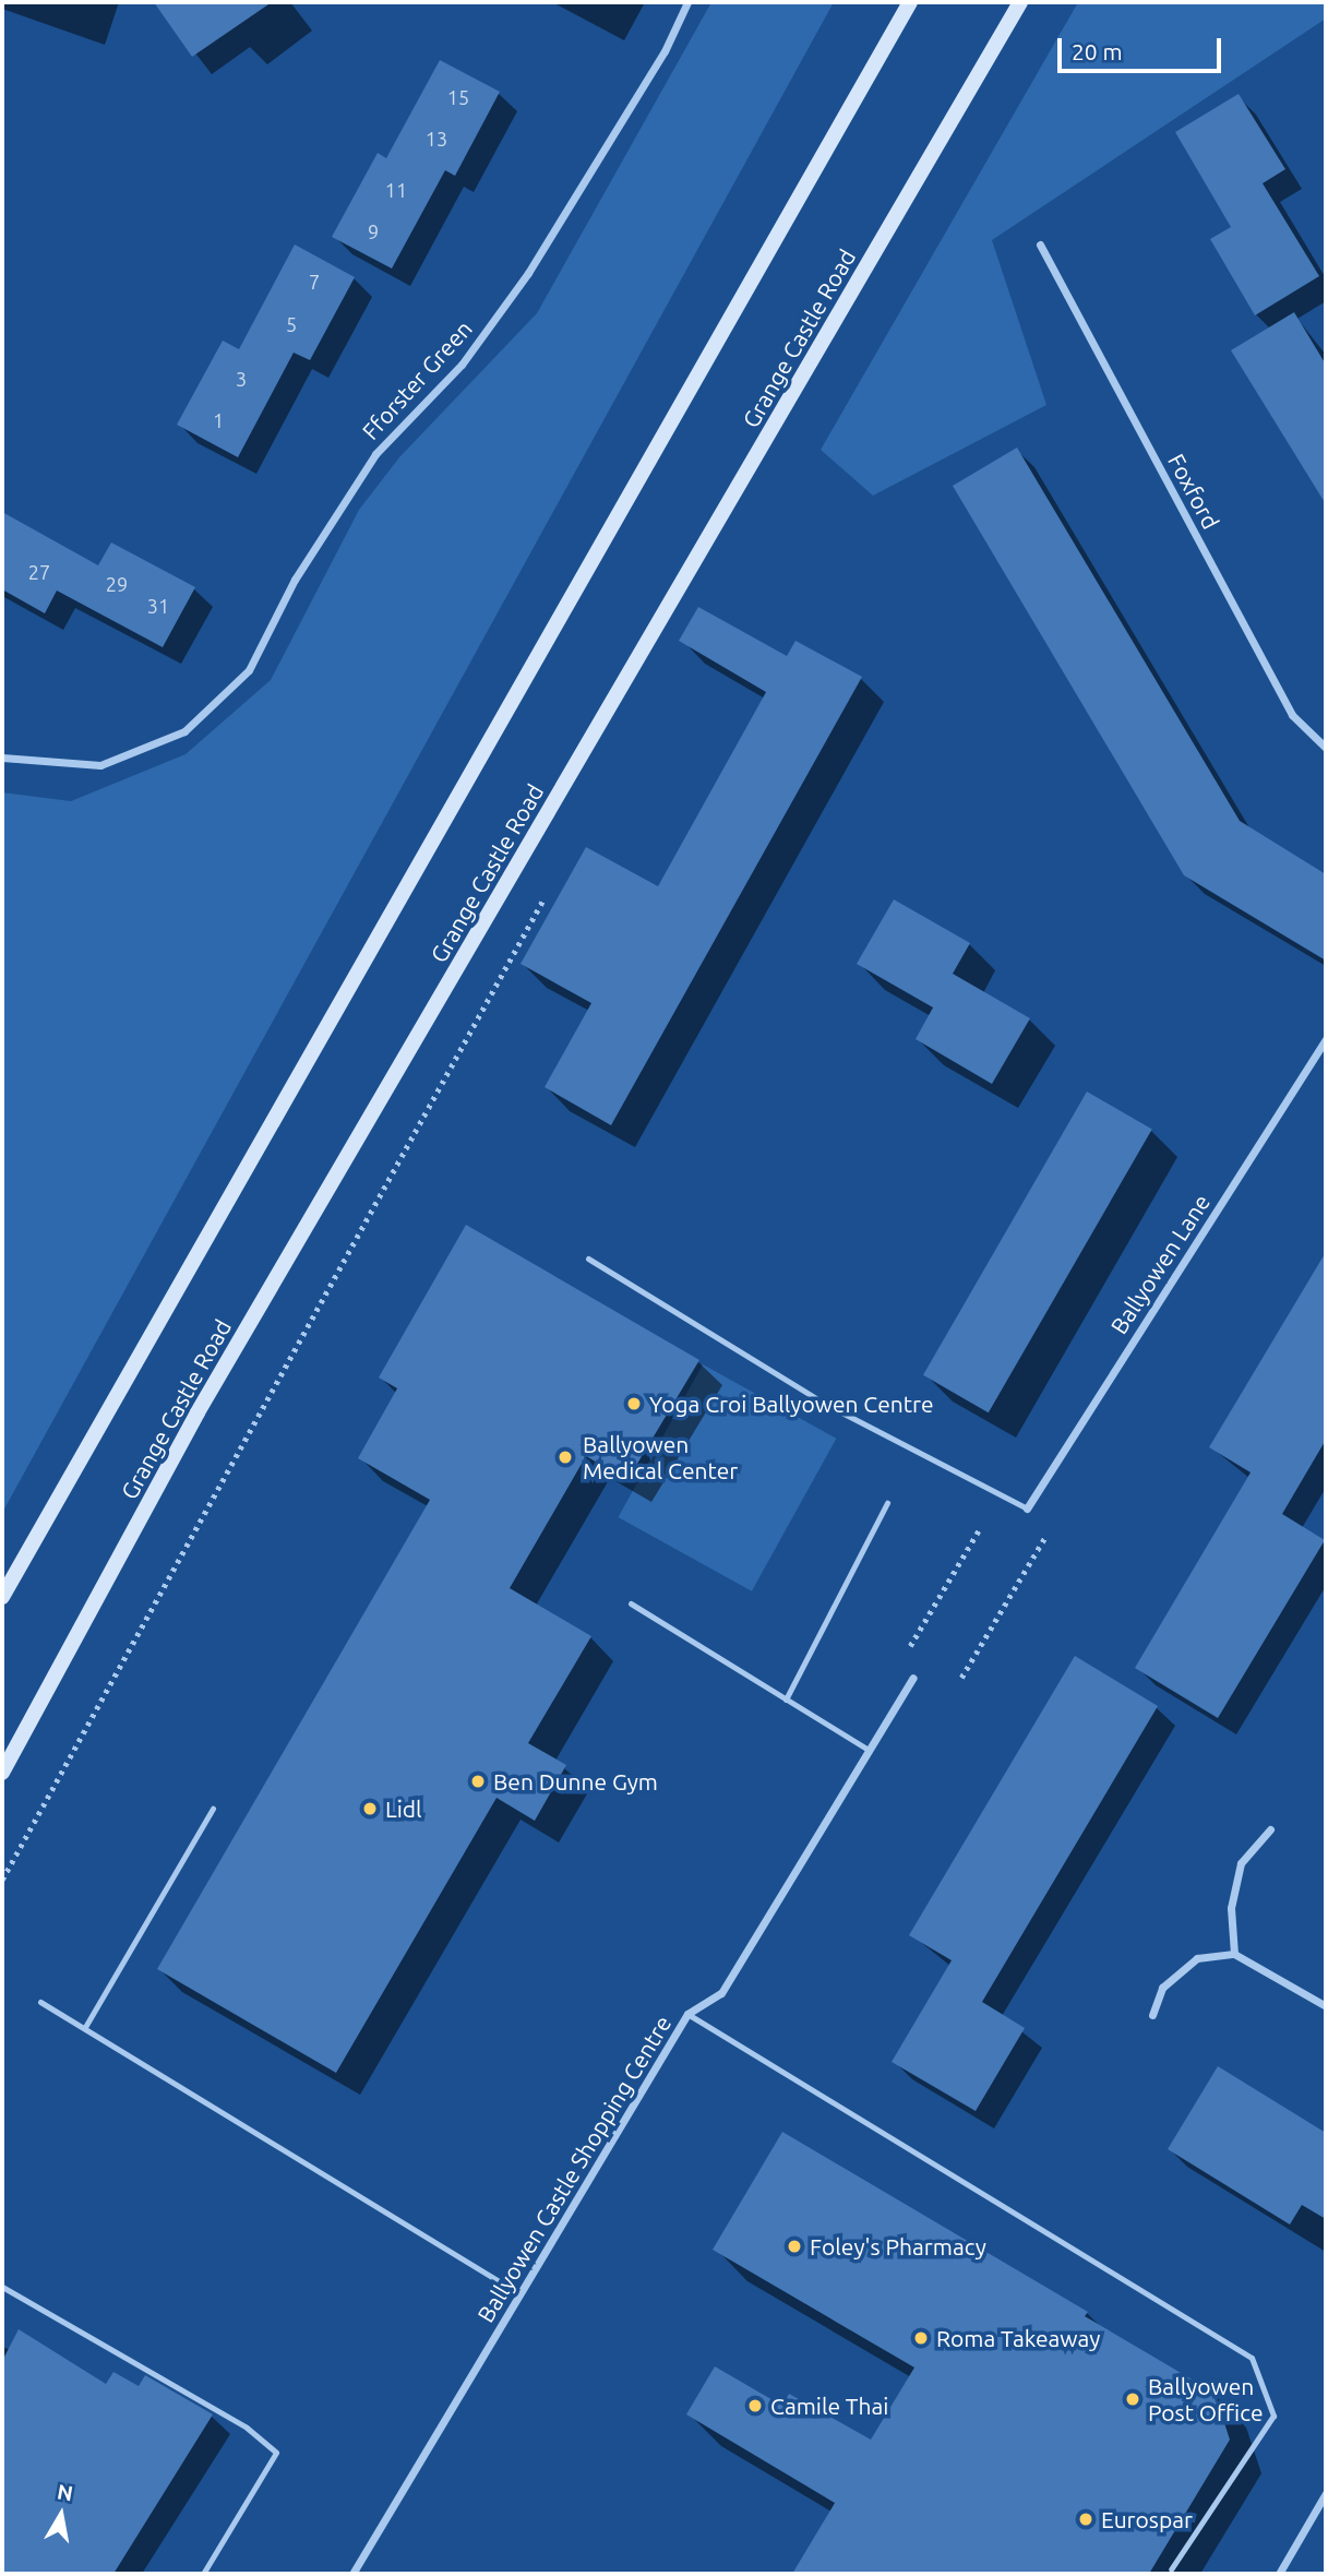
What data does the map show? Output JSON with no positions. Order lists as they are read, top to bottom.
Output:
{
  "streets": {
    "main road": ["Grange Castle Road"],
    "street": [
      "Fforster Green",
      "Foxford",
      "Ballyowen Lane",
      "Ballyowen Castle Shopping Centre"
    ]
  },
  "places": [
    "Yoga Croi Ballyowen Centre",
    "Ballyowen Medical Center",
    "Ben Dunne Gym",
    "Lidl",
    "Foley's Pharmacy",
    "Roma Takeaway",
    "Ballyowen Post Office",
    "Camile Thai",
    "Eurospar"
  ],
  "house_numbers": [
    "15",
    "13",
    "11",
    "9",
    "7",
    "5",
    "3",
    "1",
    "27",
    "29",
    "31"
  ],
  "scale_bar": "20 m",
  "north": "top"
}
